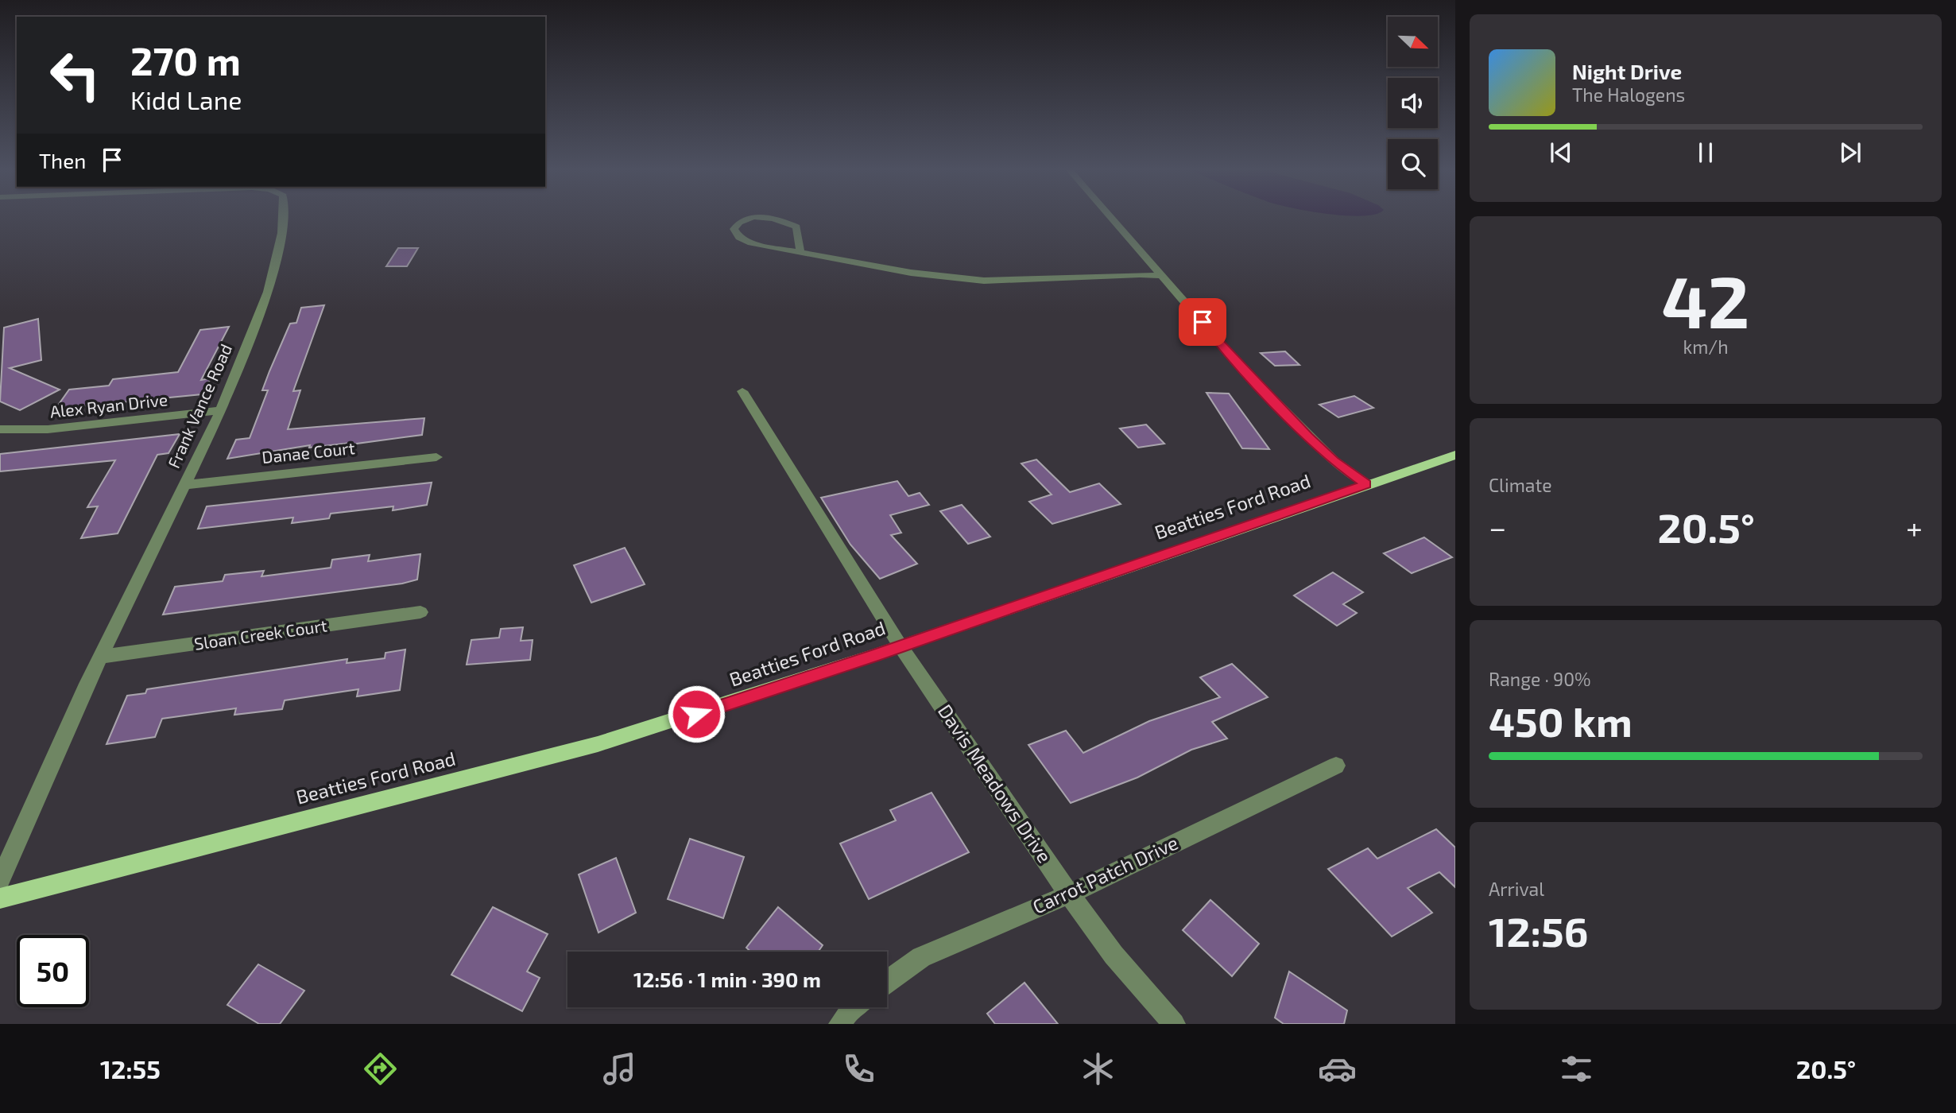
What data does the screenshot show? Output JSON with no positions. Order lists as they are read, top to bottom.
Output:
{
  "streets": {
    "main road": ["Beatties Ford Road"],
    "street": [
      "Alex Ryan Drive",
      "Frank Vance Road",
      "Danae Court",
      "Sloan Creek Court",
      "Davis Meadows Drive",
      "Carrot Patch Drive"
    ]
  },
  "crossings": [
    ["Alex Ryan Drive", "Frank Vance Road"],
    ["Frank Vance Road", "Danae Court"],
    ["Frank Vance Road", "Sloan Creek Court"],
    ["Beatties Ford Road", "Davis Meadows Drive"],
    ["Davis Meadows Drive", "Carrot Patch Drive"]
  ],
  "north": "bottom right",
  "page": {
    "turn": ["270 m", "Kidd Lane"],
    "song": ["Night Drive", "The Halogens"],
    "then": "Then",
    "tile": [
      ["42", "km/h"],
      "Climate",
      ["Range · 90%", "450 km"],
      ["Arrival", "12:56"]
    ],
    "heat": ["−", "20.5°", "+"],
    "limit": "50",
    "trip": "12:56 · 1 min · 390 m",
    "tabs": ["12:55", "20.5°"]
  }
}
